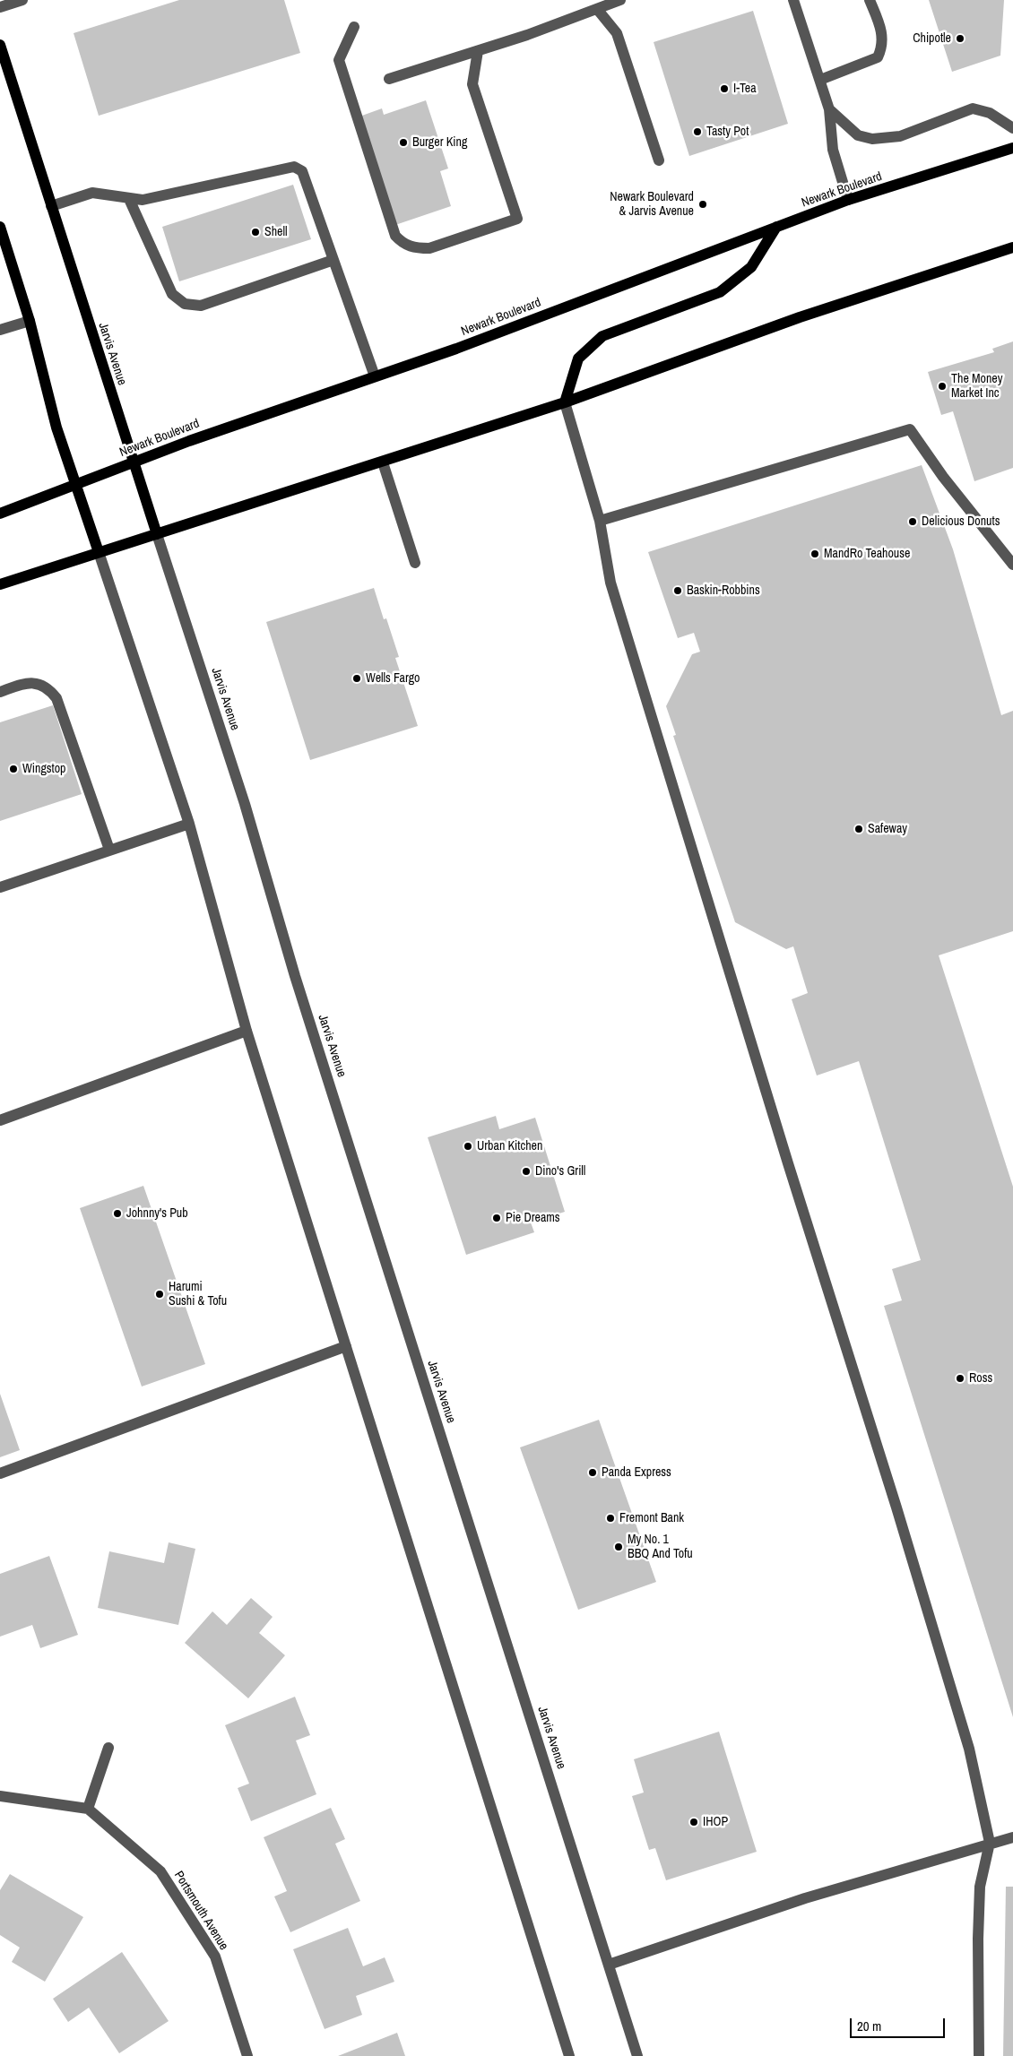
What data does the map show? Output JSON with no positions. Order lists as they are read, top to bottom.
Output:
{
  "streets": {
    "main road": ["Newark Boulevard", "Jarvis Avenue"],
    "street": ["Portsmouth Avenue"]
  },
  "crossings": [
    ["Newark Boulevard", "Jarvis Avenue"]
  ],
  "places": [
    "Chipotle",
    "I-Tea",
    "Tasty Pot",
    "Burger King",
    "Newark Boulevard & Jarvis Avenue",
    "Shell",
    "The Money Market Inc",
    "Delicious Donuts",
    "MandRo Teahouse",
    "Baskin-Robbins",
    "Wells Fargo",
    "Wingstop",
    "Safeway",
    "Urban Kitchen",
    "Dino's Grill",
    "Johnny's Pub",
    "Pie Dreams",
    "Harumi Sushi & Tofu",
    "Ross",
    "Panda Express",
    "Fremont Bank",
    "My No. 1 BBQ And Tofu",
    "IHOP"
  ],
  "scale_bar": "20 m"
}
